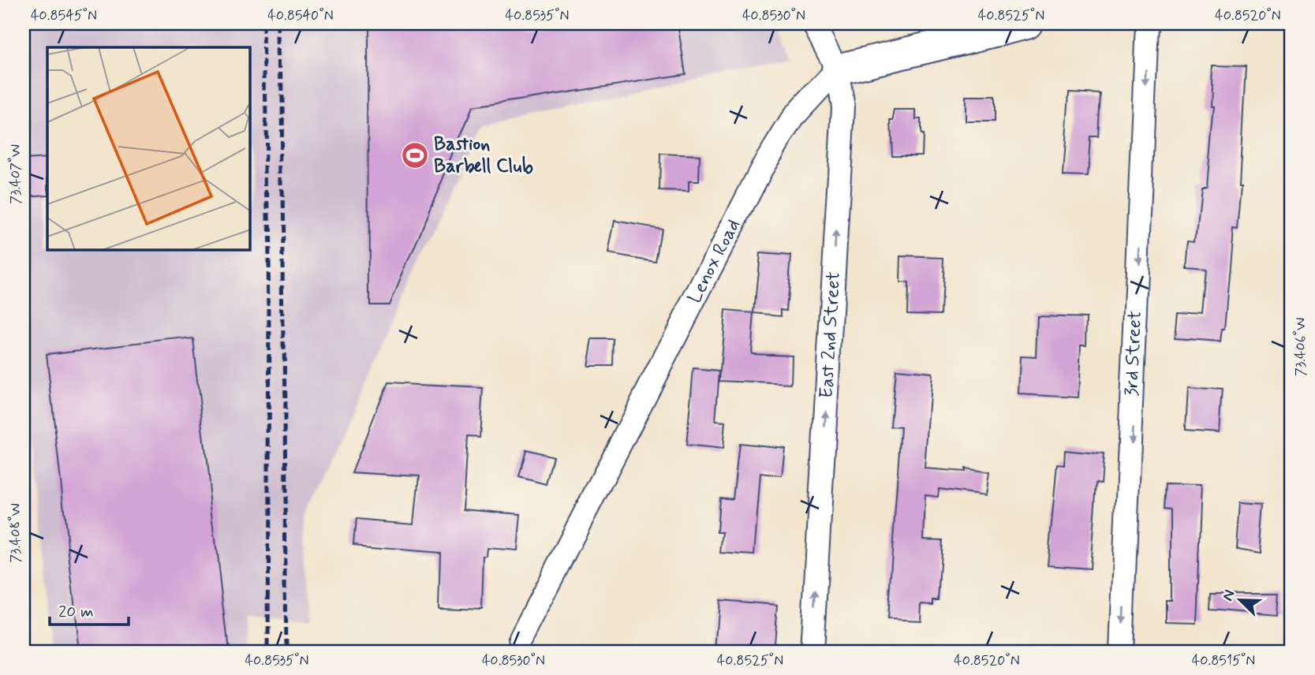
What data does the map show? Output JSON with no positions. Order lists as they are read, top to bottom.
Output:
{
  "streets": {
    "street": ["Lenox Road", "East 2nd Street", "3rd Street"]
  },
  "crossings": [
    ["Lenox Road", "East 2nd Street"]
  ],
  "one_way": ["East 2nd Street", "3rd Street"],
  "places": {
    "sports": ["Bastion Barbell Club"]
  },
  "scale_bar": "20 m",
  "north": "top left",
  "coordinates": [
    "40.8545°N",
    "40.8540°N",
    "40.8535°N",
    "40.8530°N",
    "40.8525°N",
    "40.8520°N",
    "73.407°W",
    "73.406°W",
    "73.408°W",
    "40.8515°N"
  ]
}
